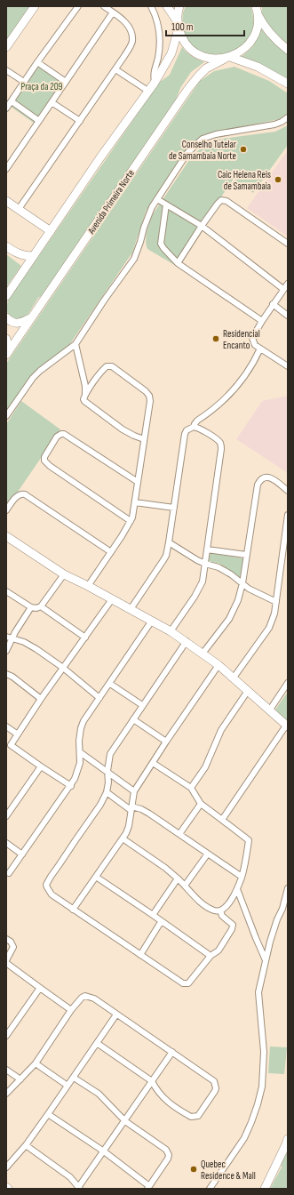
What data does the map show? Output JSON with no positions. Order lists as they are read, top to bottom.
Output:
{
  "streets": {
    "main road": ["Avenida Primeira Norte"]
  },
  "parks": ["Praça da 209"],
  "places": [
    "Conselho Tutelar de Samambaia Norte",
    "Caic Helena Reis de Samambaia",
    "Residencial Encanto",
    "Quebec Residence & Mall"
  ],
  "scale_bar": "100 m"
}
